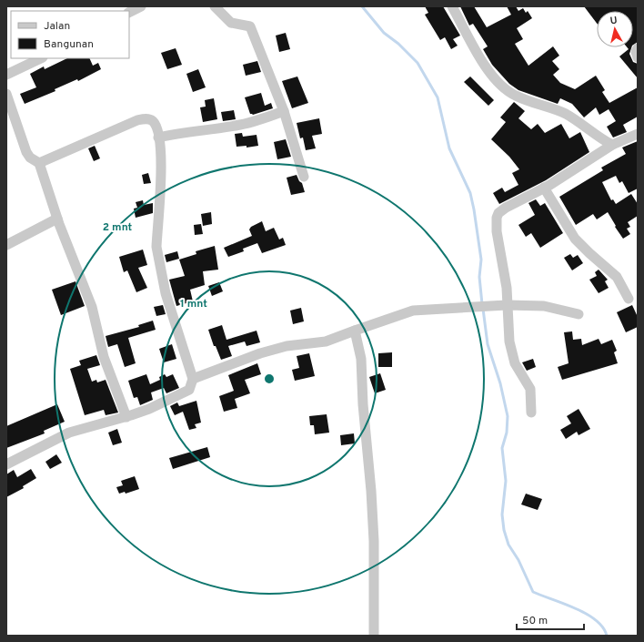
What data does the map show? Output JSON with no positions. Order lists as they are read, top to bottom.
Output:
{
  "legend": ["Jalan", "Bangunan"],
  "scale_bar": "50 m",
  "north": "top",
  "rings": ["2 mnt", "1 mnt"]
}
